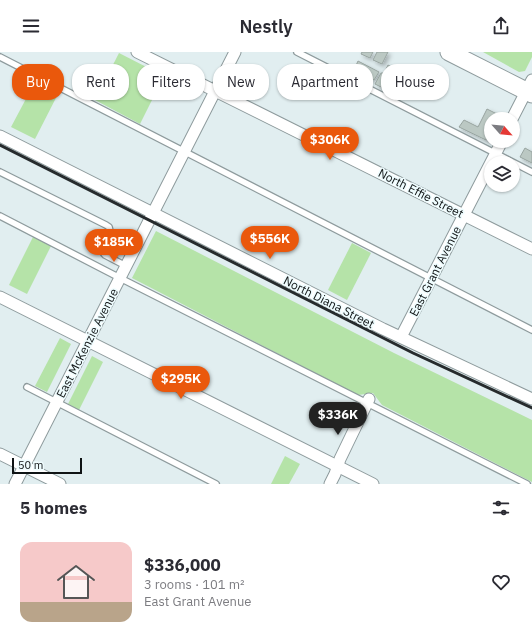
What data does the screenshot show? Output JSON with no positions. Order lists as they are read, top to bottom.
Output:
{
  "streets": {
    "street": [
      "North Effie Street",
      "East Grant Avenue",
      "North Diana Street",
      "East McKenzie Avenue"
    ]
  },
  "crossings": [
    ["North Effie Street", "East Grant Avenue"],
    ["East Grant Avenue", "North Diana Street"],
    ["North Diana Street", "East McKenzie Avenue"]
  ],
  "scale_bar": "50 m",
  "north": "bottom right",
  "page": {
    "header": "Nestly",
    "chip": [
      "Buy",
      "Rent",
      "Filters",
      "New",
      "Apartment",
      "House"
    ],
    "price": [
      "$306K",
      "$556K",
      "$185K",
      "$295K",
      "$336K"
    ],
    "scale": "50 m",
    "heading": "5 homes",
    "list": [
      {
        "name": "$336,000",
        "note": "3 rooms · 101 m² · East Grant Avenue"
      }
    ]
  }
}
